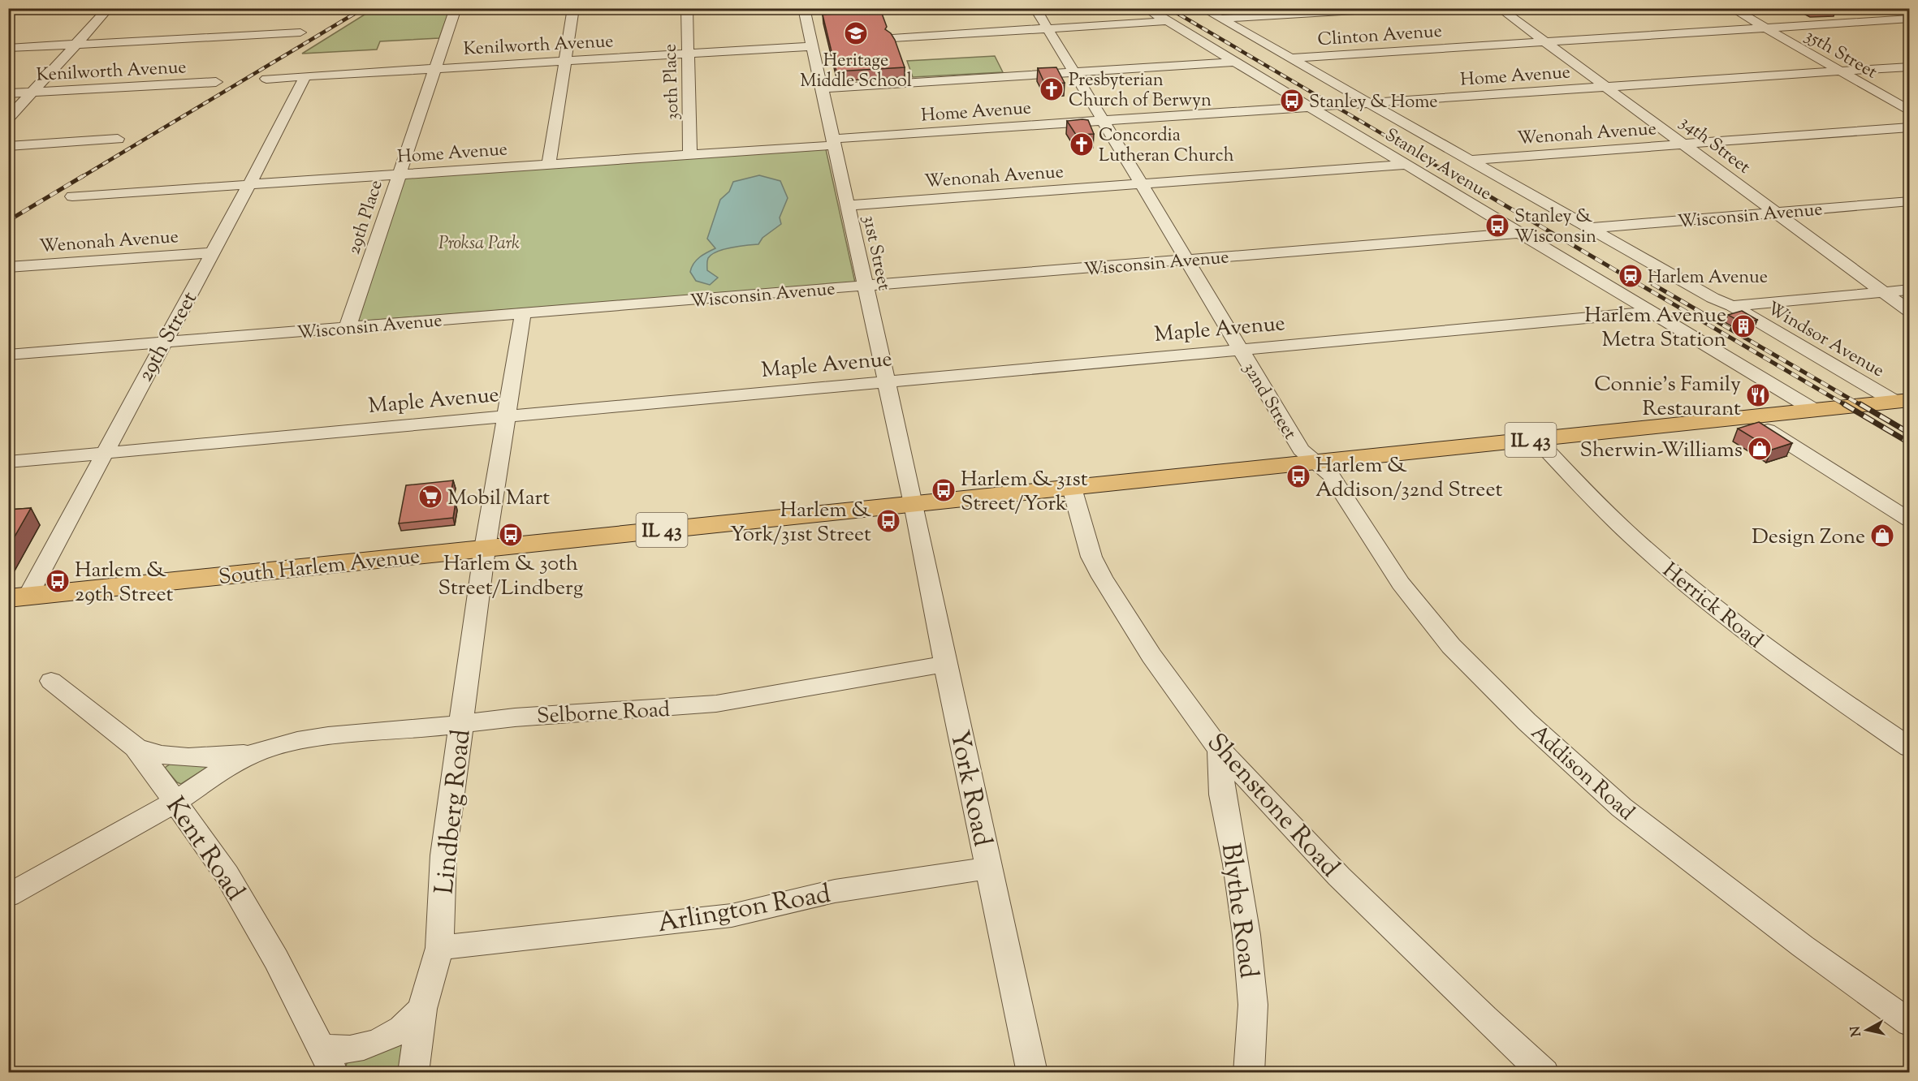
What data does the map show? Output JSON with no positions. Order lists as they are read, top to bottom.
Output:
{
  "streets": {
    "main road": ["IL 43", "South Harlem Avenue"],
    "street": [
      "Clinton Avenue",
      "Kenilworth Avenue",
      "35th Street",
      "Home Avenue",
      "30th Place",
      "Wenonah Avenue",
      "34th Street",
      "Stanley Avenue",
      "Wisconsin Avenue",
      "29th Place",
      "31st Street",
      "Maple Avenue",
      "29th Street",
      "Windsor Avenue",
      "32nd Street",
      "Herrick Road",
      "Selborne Road",
      "Addison Road",
      "York Road",
      "Shenstone Road",
      "Lindberg Road",
      "Kent Road",
      "Arlington Road",
      "Blythe Road"
    ]
  },
  "crossings": [
    ["Clinton Avenue", "35th Street"],
    ["Clinton Avenue", "34th Street"],
    ["Clinton Avenue", "Windsor Avenue"],
    ["Kenilworth Avenue", "30th Place"],
    ["Kenilworth Avenue", "29th Place"],
    ["Kenilworth Avenue", "31st Street"],
    ["Kenilworth Avenue", "29th Street"],
    ["35th Street", "Home Avenue"],
    ["Home Avenue", "30th Place"],
    ["Home Avenue", "34th Street"],
    ["Home Avenue", "Stanley Avenue"],
    ["Home Avenue", "29th Place"],
    ["Home Avenue", "31st Street"],
    ["Home Avenue", "29th Street"],
    ["Home Avenue", "Windsor Avenue"],
    ["Home Avenue", "32nd Street"],
    ["Wenonah Avenue", "34th Street"],
    ["Wenonah Avenue", "Stanley Avenue"],
    ["Wenonah Avenue", "31st Street"],
    ["Wenonah Avenue", "29th Street"],
    ["Wenonah Avenue", "Windsor Avenue"],
    ["Wenonah Avenue", "32nd Street"],
    ["34th Street", "Wisconsin Avenue"],
    ["Stanley Avenue", "Wisconsin Avenue"],
    ["Stanley Avenue", "Maple Avenue"],
    ["Stanley Avenue", "South Harlem Avenue"],
    ["Wisconsin Avenue", "29th Place"],
    ["Wisconsin Avenue", "31st Street"],
    ["Wisconsin Avenue", "29th Street"],
    ["Wisconsin Avenue", "Windsor Avenue"],
    ["Wisconsin Avenue", "32nd Street"],
    ["Wisconsin Avenue", "Lindberg Road"],
    ["31st Street", "Maple Avenue"],
    ["31st Street", "South Harlem Avenue"],
    ["31st Street", "York Road"],
    ["Maple Avenue", "29th Street"],
    ["Maple Avenue", "32nd Street"],
    ["Maple Avenue", "Lindberg Road"],
    ["29th Street", "South Harlem Avenue"],
    ["Windsor Avenue", "South Harlem Avenue"],
    ["32nd Street", "South Harlem Avenue"],
    ["32nd Street", "Addison Road"],
    ["South Harlem Avenue", "Herrick Road"],
    ["South Harlem Avenue", "Addison Road"],
    ["South Harlem Avenue", "York Road"],
    ["South Harlem Avenue", "Shenstone Road"],
    ["South Harlem Avenue", "Lindberg Road"],
    ["Selborne Road", "York Road"],
    ["Selborne Road", "Lindberg Road"],
    ["Selborne Road", "Kent Road"],
    ["York Road", "Arlington Road"],
    ["Shenstone Road", "Blythe Road"],
    ["Lindberg Road", "Kent Road"],
    ["Lindberg Road", "Arlington Road"]
  ],
  "parks": ["Proksa Park"],
  "places": {
    "school or university": ["Heritage Middle School"],
    "church": ["Presbyterian Church of Berwyn", "Concordia Lutheran Church"],
    "bus stop": [
      "Stanley & Home",
      "Stanley & Wisconsin",
      "Harlem & Addison/32nd Street",
      "Harlem & 31st Street/York",
      "Harlem & York/31st Street",
      "Harlem & 30th Street/Lindberg",
      "Harlem & 29th Street"
    ],
    "station": ["Harlem Avenue"],
    "building": ["Harlem Avenue Metra Station"],
    "restaurant": ["Connie's Family Restaurant"],
    "shop": ["Sherwin-Williams", "Design Zone"],
    "supermarket": ["Mobil Mart"]
  },
  "north": "left"
}
